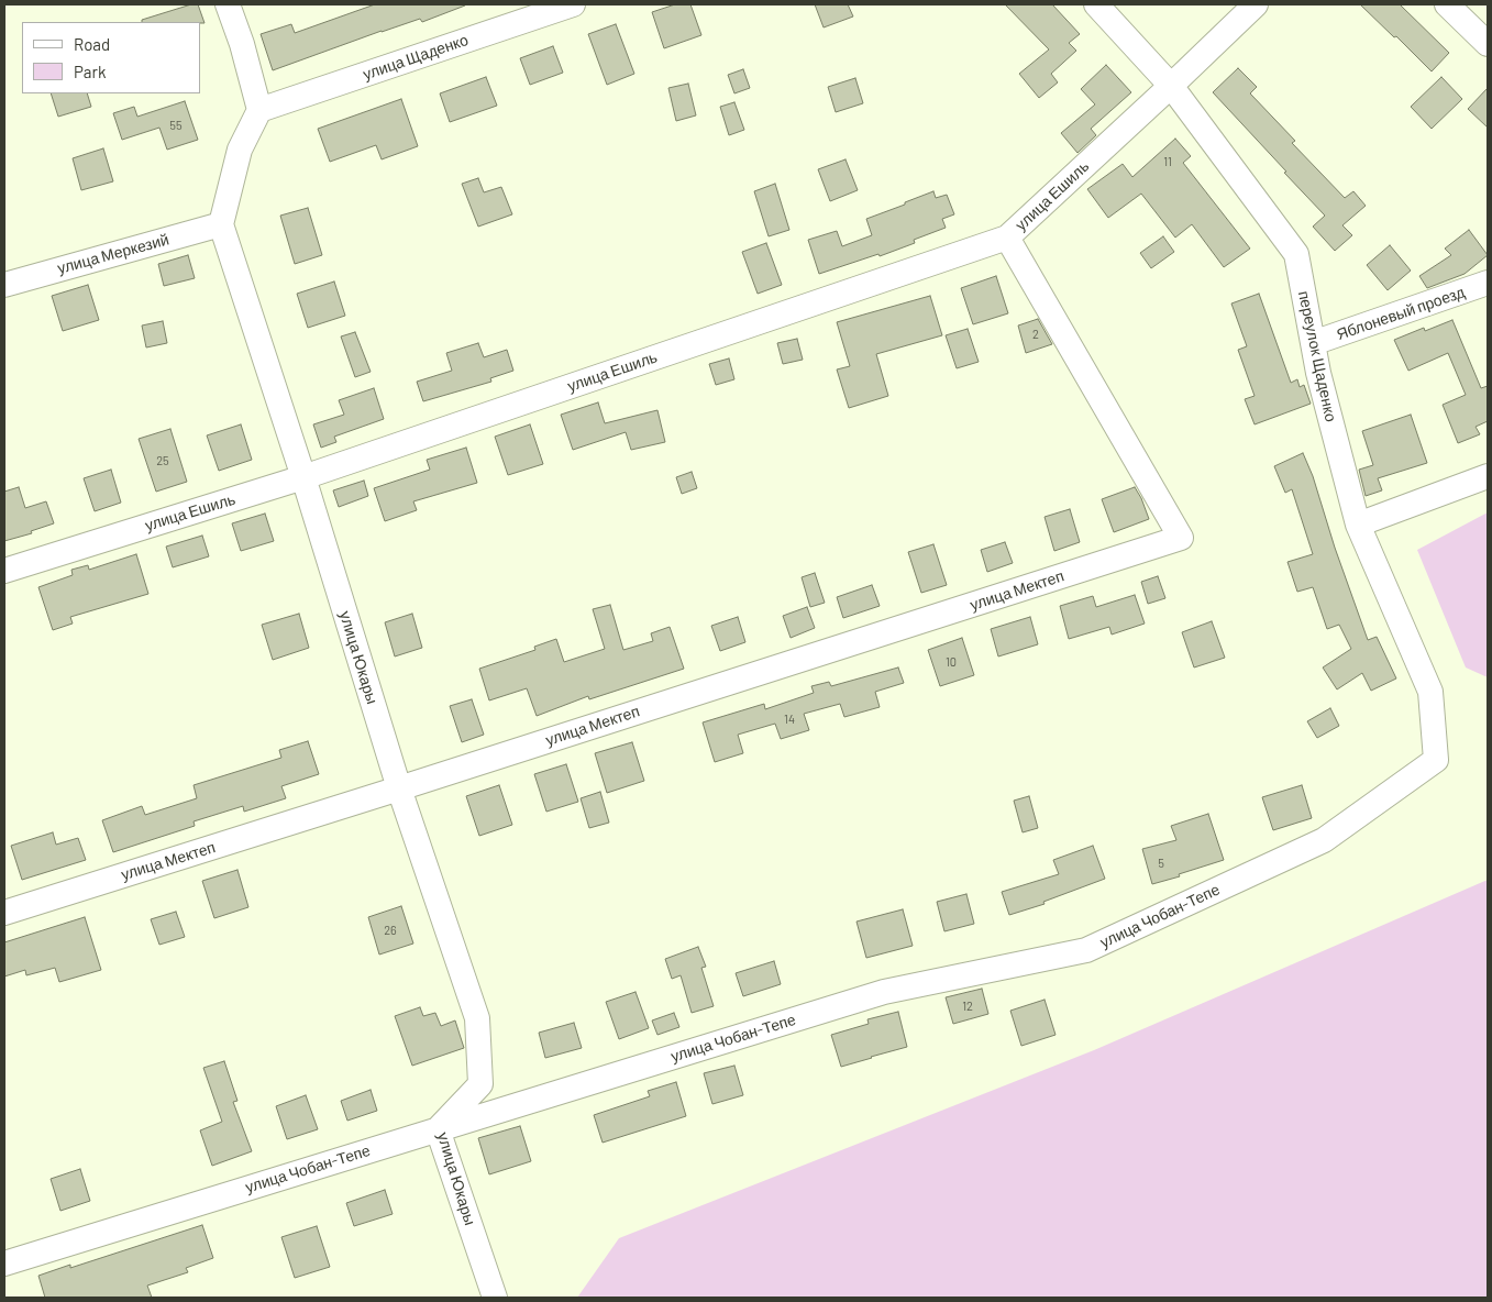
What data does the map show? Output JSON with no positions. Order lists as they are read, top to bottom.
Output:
{
  "streets": {
    "street": [
      "улица Щаденко",
      "улица Ешиль",
      "улица Меркезий",
      "Яблоневый проезд",
      "переулок Щаденко",
      "улица Мектеп",
      "улица Юкары",
      "улица Чобан-Тепе"
    ]
  },
  "crossings": [
    ["улица Ешиль", "переулок Щаденко"],
    ["улица Ешиль", "улица Мектеп"],
    ["улица Ешиль", "улица Юкары"],
    ["улица Меркезий", "улица Юкары"],
    ["Яблоневый проезд", "переулок Щаденко"],
    ["переулок Щаденко", "улица Чобан-Тепе"],
    ["улица Мектеп", "улица Юкары"],
    ["улица Юкары", "улица Чобан-Тепе"]
  ],
  "house_numbers": [
    "55",
    "11",
    "2",
    "25",
    "10",
    "14",
    "5",
    "26",
    "12"
  ],
  "legend": ["Road", "Park"]
}
